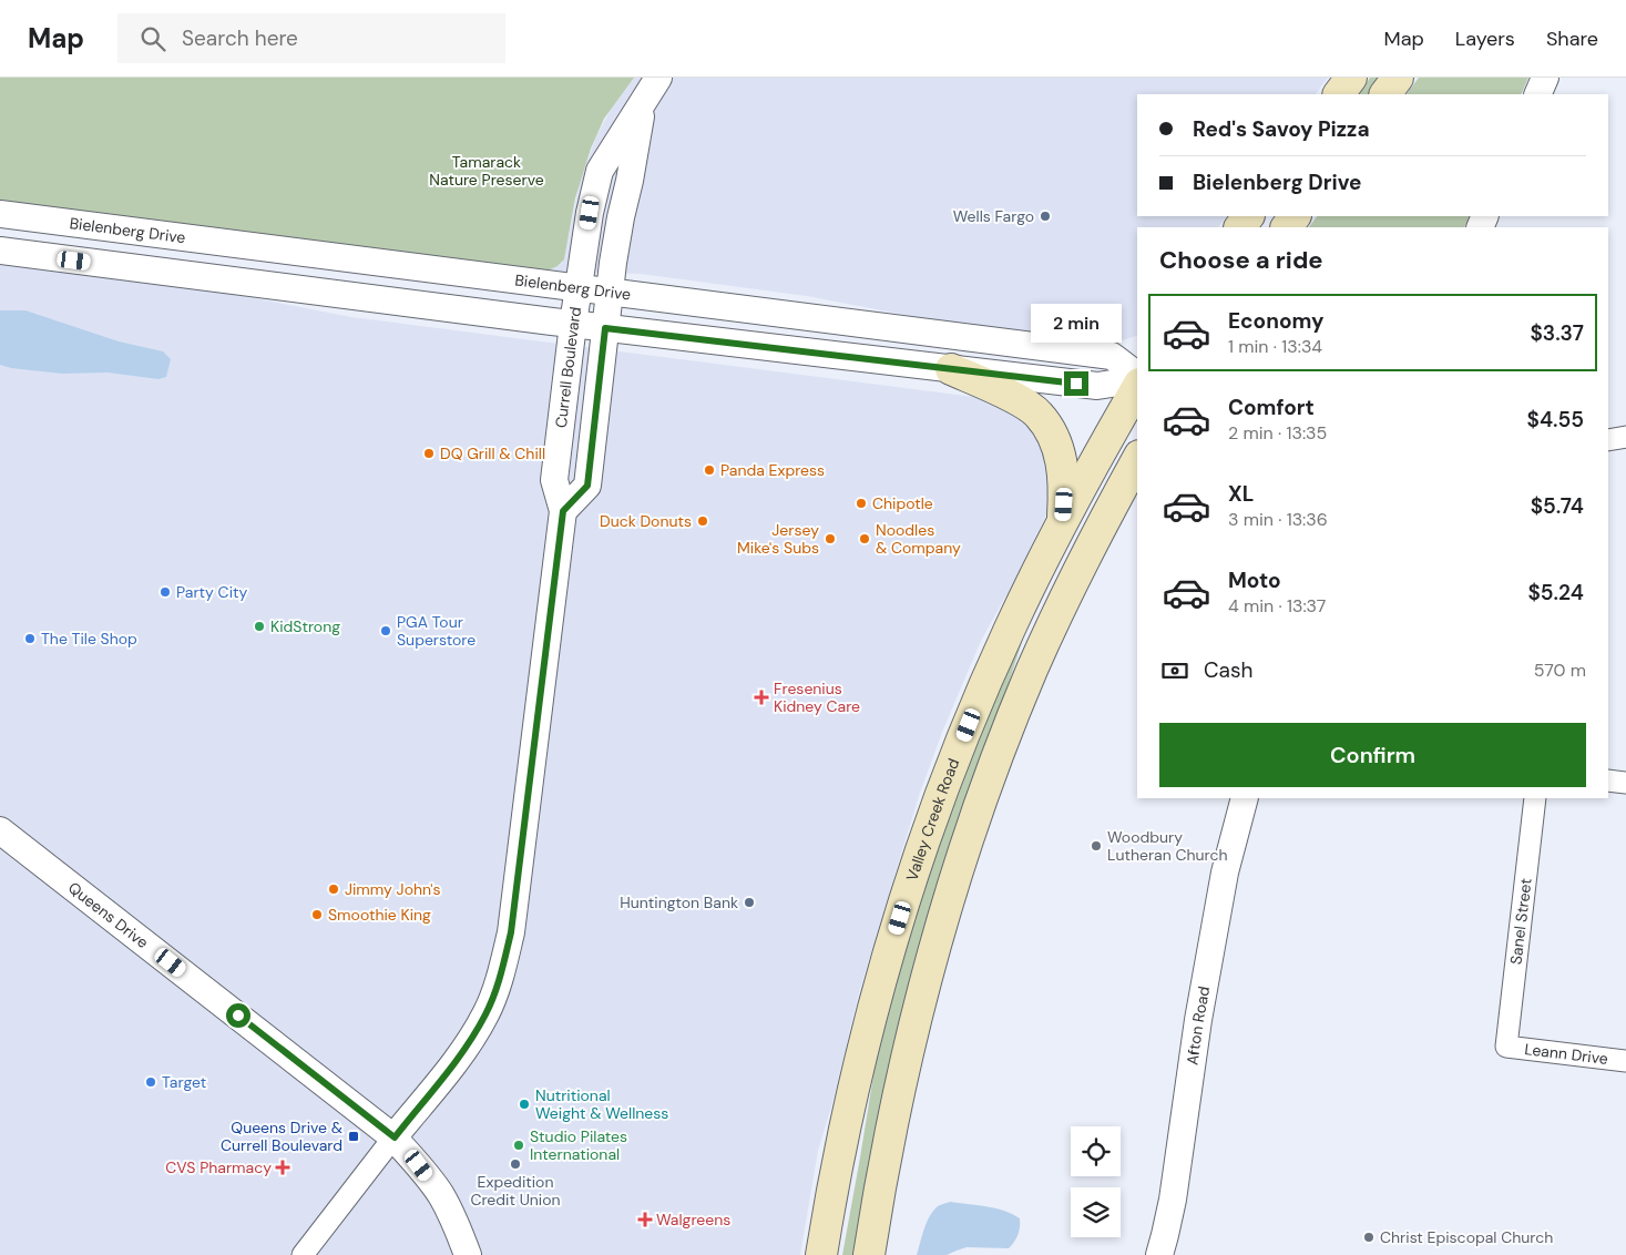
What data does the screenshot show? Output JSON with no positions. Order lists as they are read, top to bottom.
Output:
{
  "streets": {
    "main road": ["Valley Creek Road"],
    "street": [
      "Bielenberg Drive",
      "Currell Boulevard",
      "Queens Drive",
      "Sanel Street",
      "Afton Road",
      "Leann Drive"
    ]
  },
  "crossings": [
    ["Bielenberg Drive", "Currell Boulevard"],
    ["Currell Boulevard", "Queens Drive"],
    ["Sanel Street", "Leann Drive"]
  ],
  "parks": ["Tamarack Nature Preserve"],
  "places": {
    "other": [
      "Wells Fargo",
      "DQ Grill & Chill",
      "Panda Express",
      "Chipotle",
      "Duck Donuts",
      "Jersey Mike's Subs",
      "Noodles & Company",
      "Party City",
      "KidStrong",
      "PGA Tour Superstore",
      "The Tile Shop",
      "Woodbury Lutheran Church",
      "Jimmy John's",
      "Huntington Bank",
      "Smoothie King",
      "Target",
      "Nutritional Weight & Wellness",
      "Studio Pilates International",
      "Expedition Credit Union",
      "Christ Episcopal Church"
    ],
    "health": ["Fresenius Kidney Care", "CVS Pharmacy", "Walgreens"],
    "transit": ["Queens Drive & Currell Boulevard"]
  },
  "page": {
    "header": "Map",
    "search": "Search here",
    "nav": ["Map", "Layers", "Share"],
    "banner": ["Red's Savoy Pizza", "Bielenberg Drive"],
    "heading": "Choose a ride",
    "list": [
      {
        "name": "Economy",
        "note": "1 min · 13:34",
        "value": "$3.37"
      },
      {
        "name": "Comfort",
        "note": "2 min · 13:35",
        "value": "$4.55"
      },
      {
        "name": "XL",
        "note": "3 min · 13:36",
        "value": "$5.74"
      },
      {
        "name": "Moto",
        "note": "4 min · 13:37",
        "value": "$5.24"
      }
    ],
    "bubble": "2 min",
    "pay": ["Cash", "570 m"],
    "buttons": "Confirm"
  }
}
